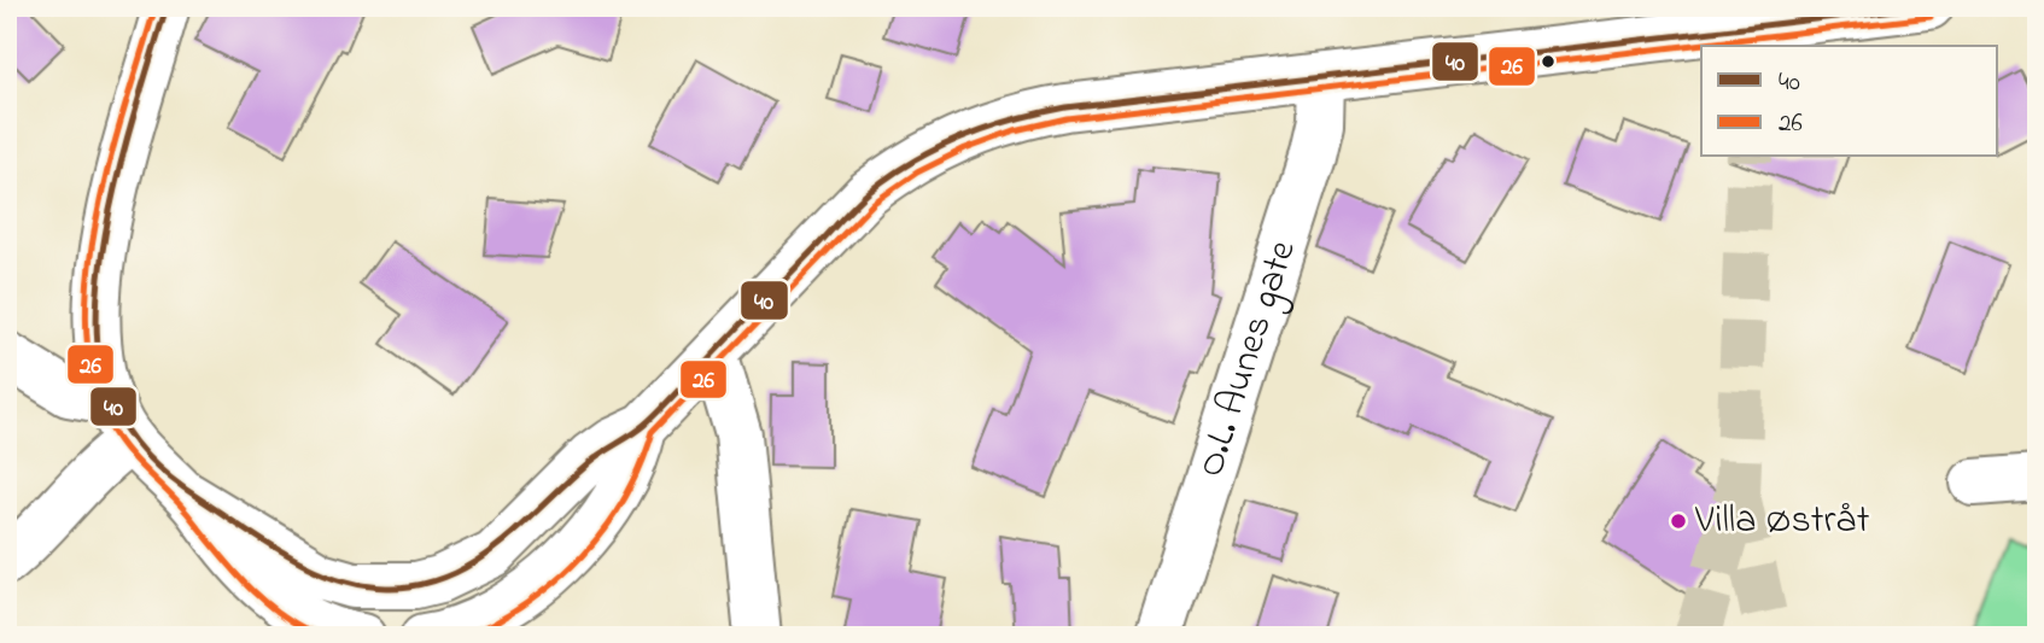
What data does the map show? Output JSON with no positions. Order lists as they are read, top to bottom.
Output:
{
  "streets": {
    "street": ["O.L. Aunes gate"]
  },
  "places": ["Villa Østråt"],
  "lines": ["transit line 40", "transit line 26"],
  "legend": ["40", "26"]
}
